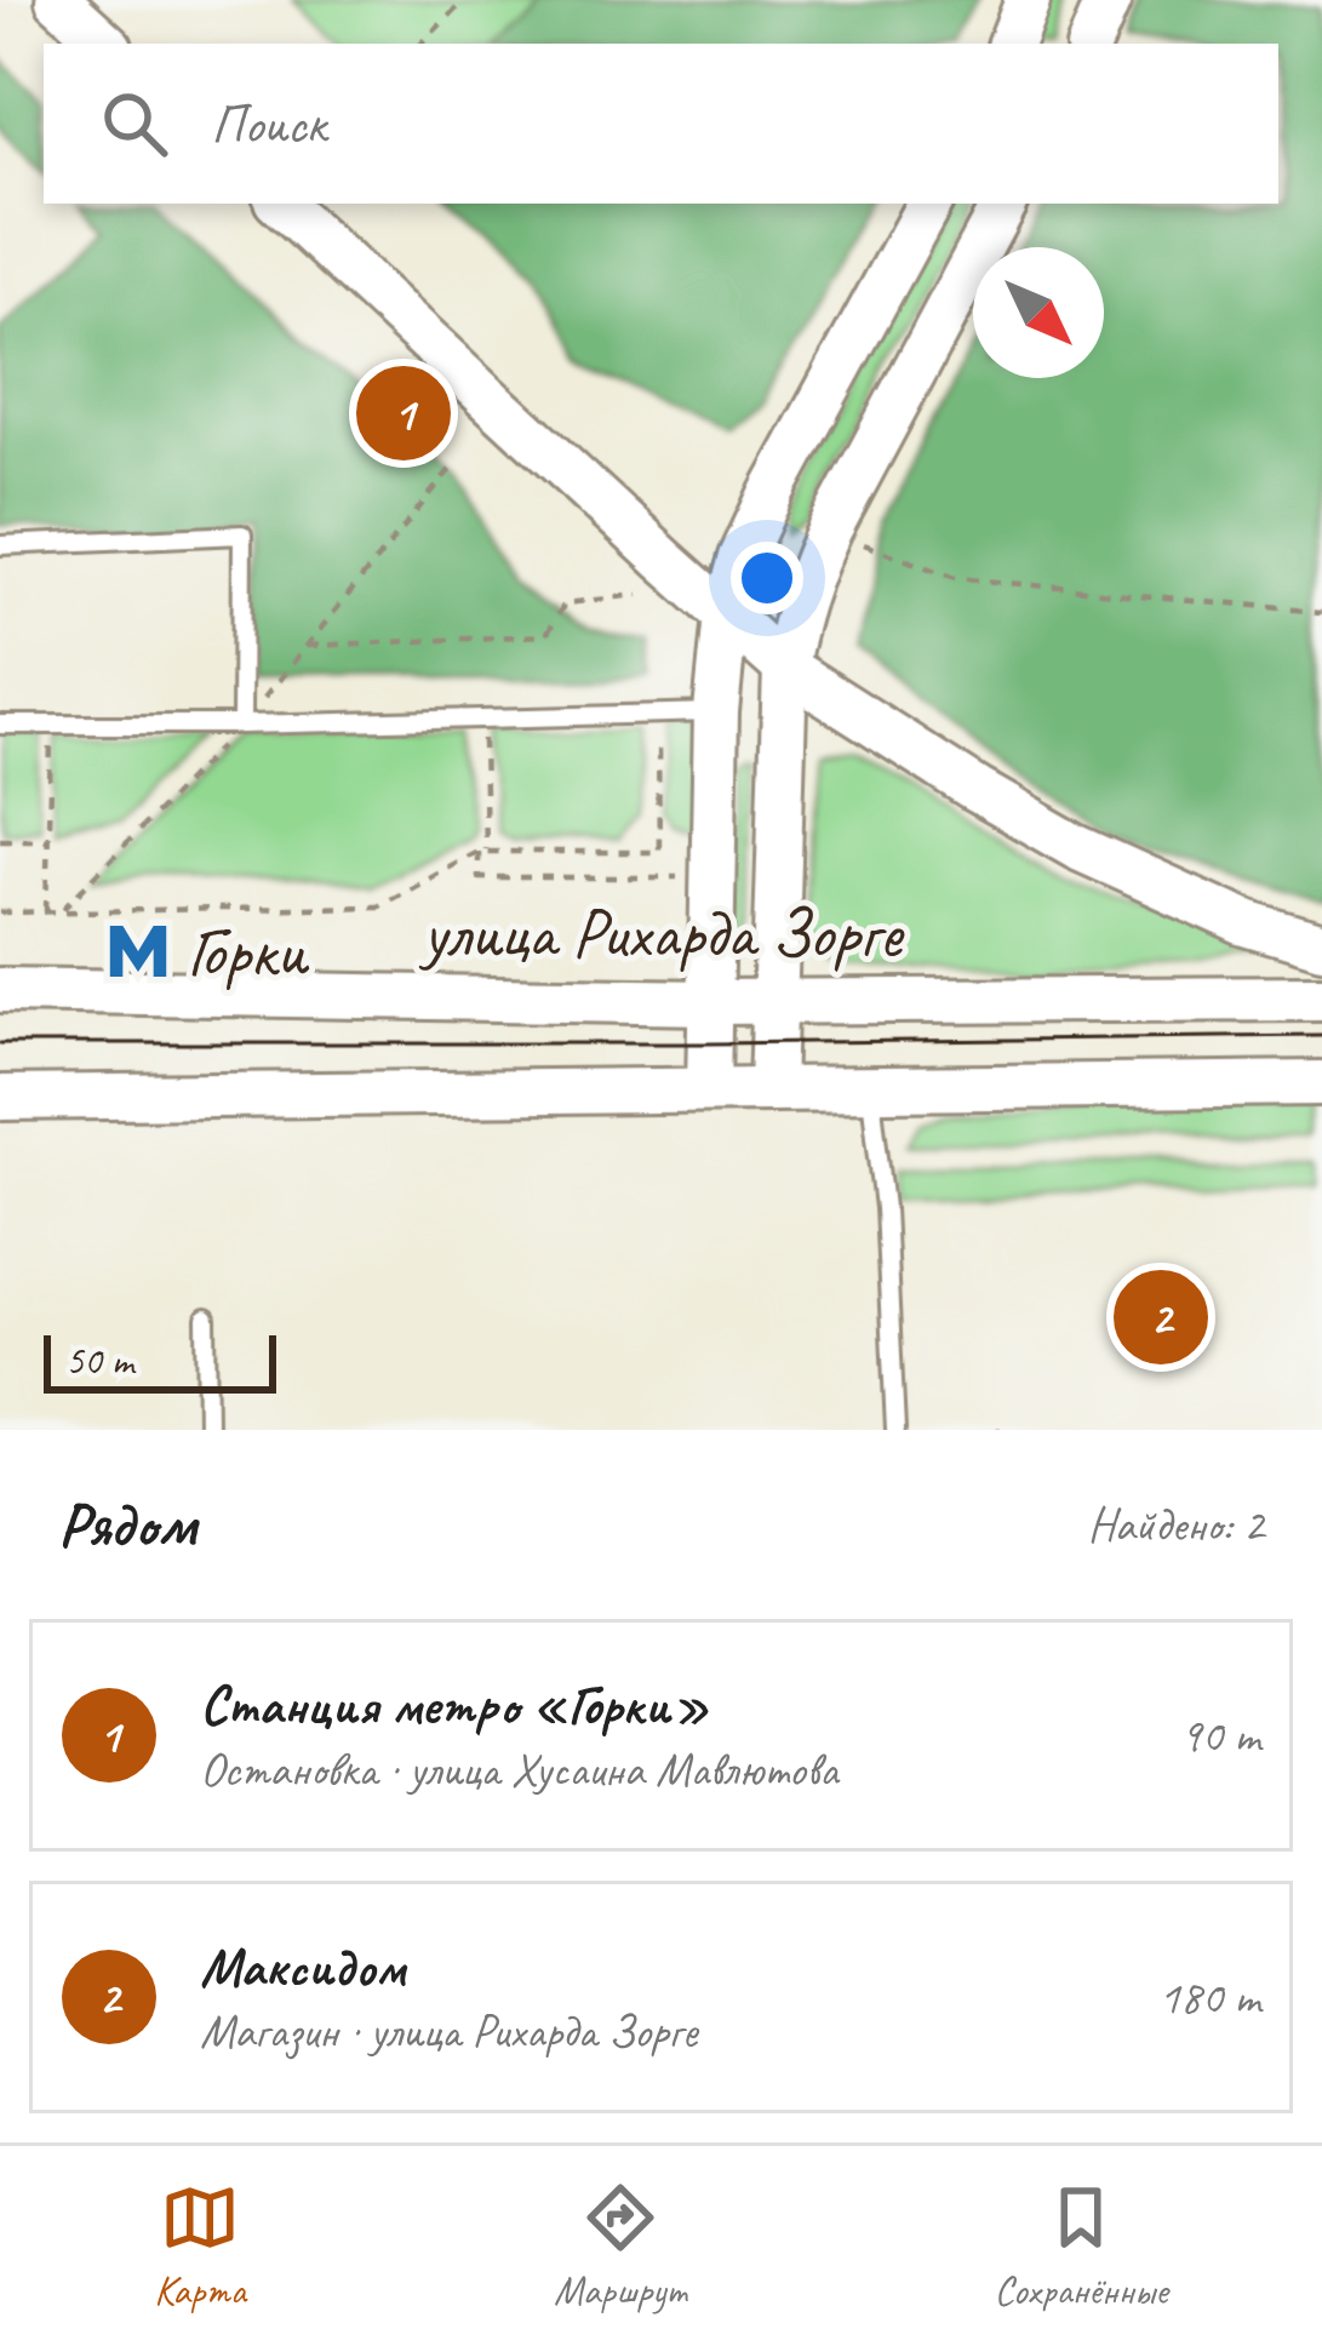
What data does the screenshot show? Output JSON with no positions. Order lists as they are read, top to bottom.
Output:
{
  "streets": {
    "main road": ["улица Рихарда Зорге"]
  },
  "places": {
    "metro station": ["Горки"]
  },
  "scale_bar": "50 m",
  "north": "bottom right",
  "page": {
    "search": "Поиск",
    "pins": ["1", "2"],
    "scale": "50 m",
    "heading": ["Рядом", "Найдено: 2"],
    "list": [
      {
        "mark": "1",
        "name": "Станция метро «Горки»",
        "note": "Остановка · улица Хусаина Мавлютова",
        "value": "90 m"
      },
      {
        "mark": "2",
        "name": "Максидом",
        "note": "Магазин · улица Рихарда Зорге",
        "value": "180 m"
      }
    ],
    "nav": ["Карта", "Маршрут", "Сохранённые"]
  }
}
